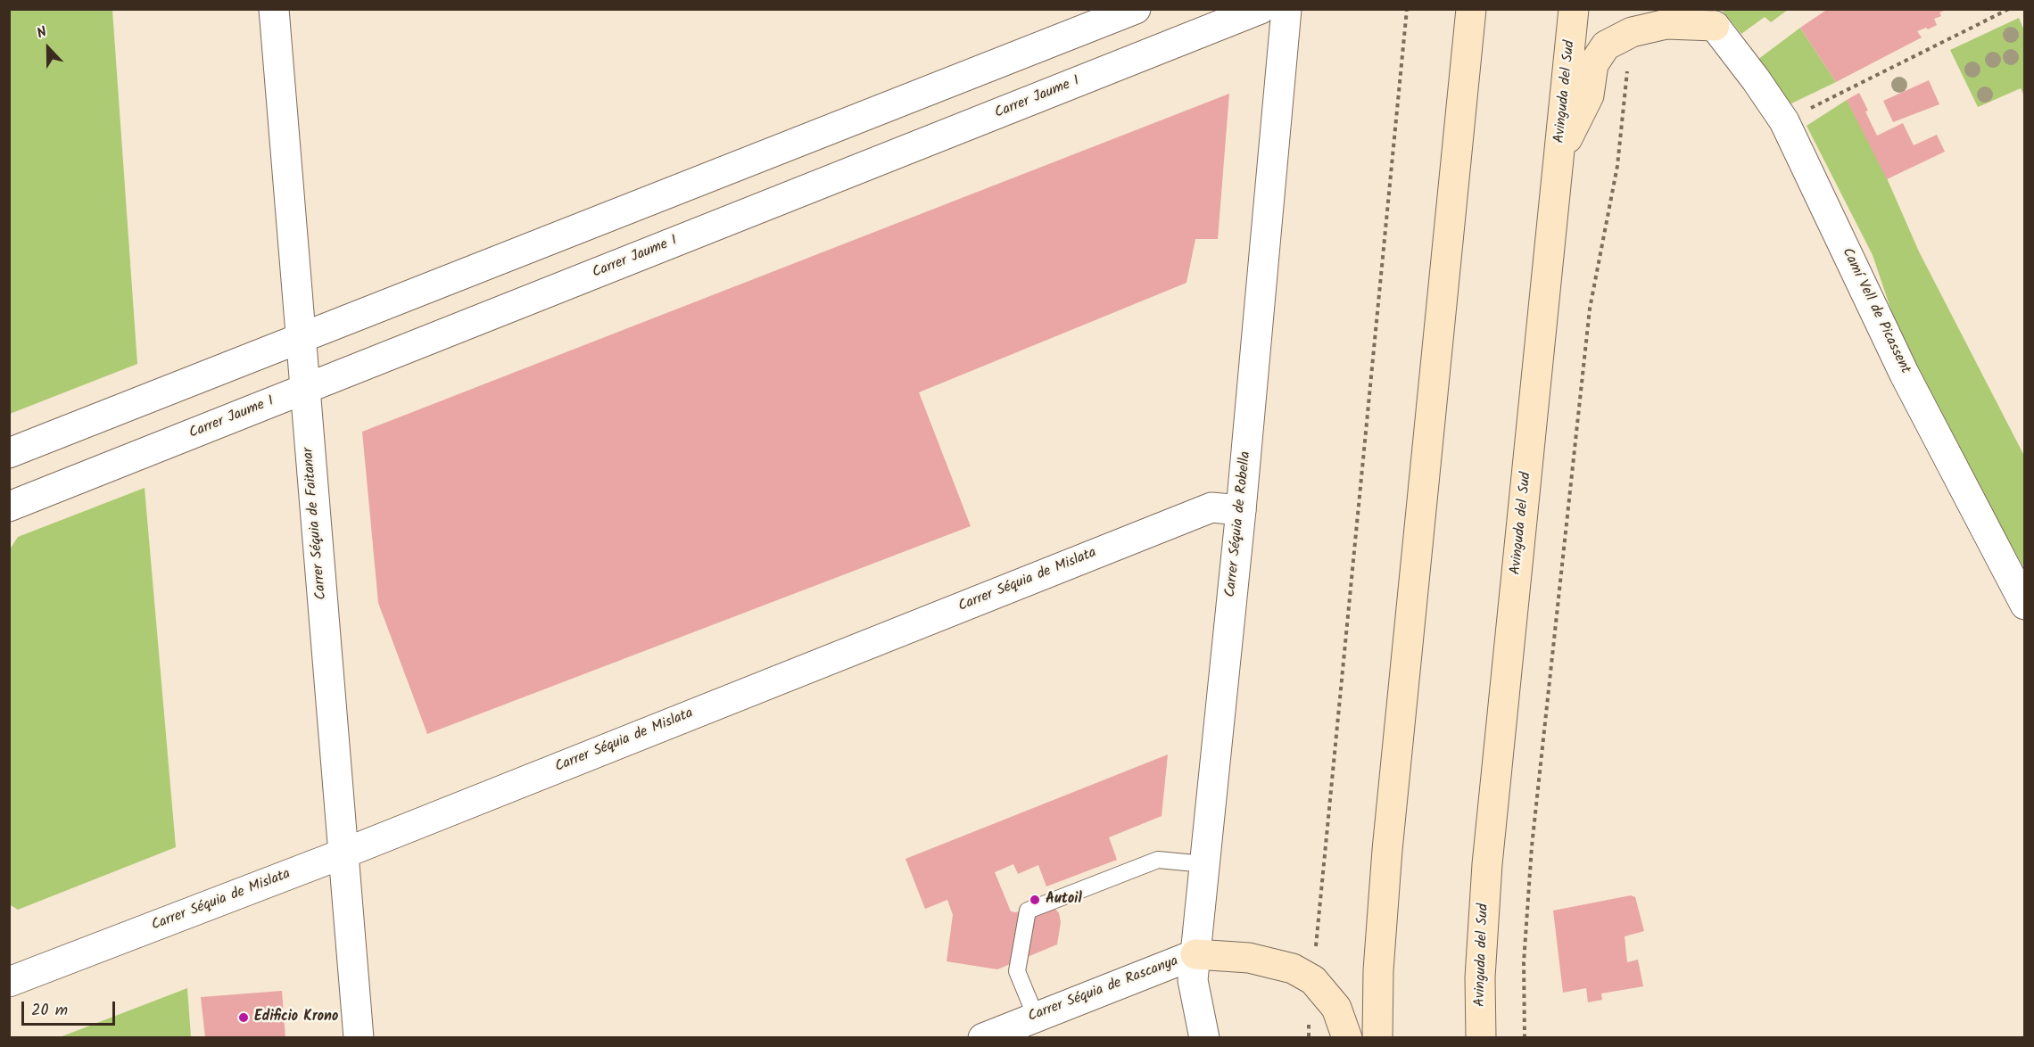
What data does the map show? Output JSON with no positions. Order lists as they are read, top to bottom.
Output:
{
  "streets": {
    "main road": ["Avinguda del Sud"],
    "street": [
      "Carrer Jaume I",
      "Camí Vell de Picassent",
      "Carrer Séquia de Faitanar",
      "Carrer Séquia de Robella",
      "Carrer Séquia de Mislata",
      "Carrer Séquia de Rascanya"
    ]
  },
  "crossings": [
    ["Carrer Jaume I", "Carrer Séquia de Faitanar"],
    ["Carrer Séquia de Faitanar", "Carrer Séquia de Mislata"],
    ["Carrer Séquia de Robella", "Carrer Séquia de Mislata"],
    ["Carrer Séquia de Robella", "Carrer Séquia de Rascanya"]
  ],
  "places": ["Autoil", "Edificio Krono"],
  "scale_bar": "20 m",
  "north": "top"
}
